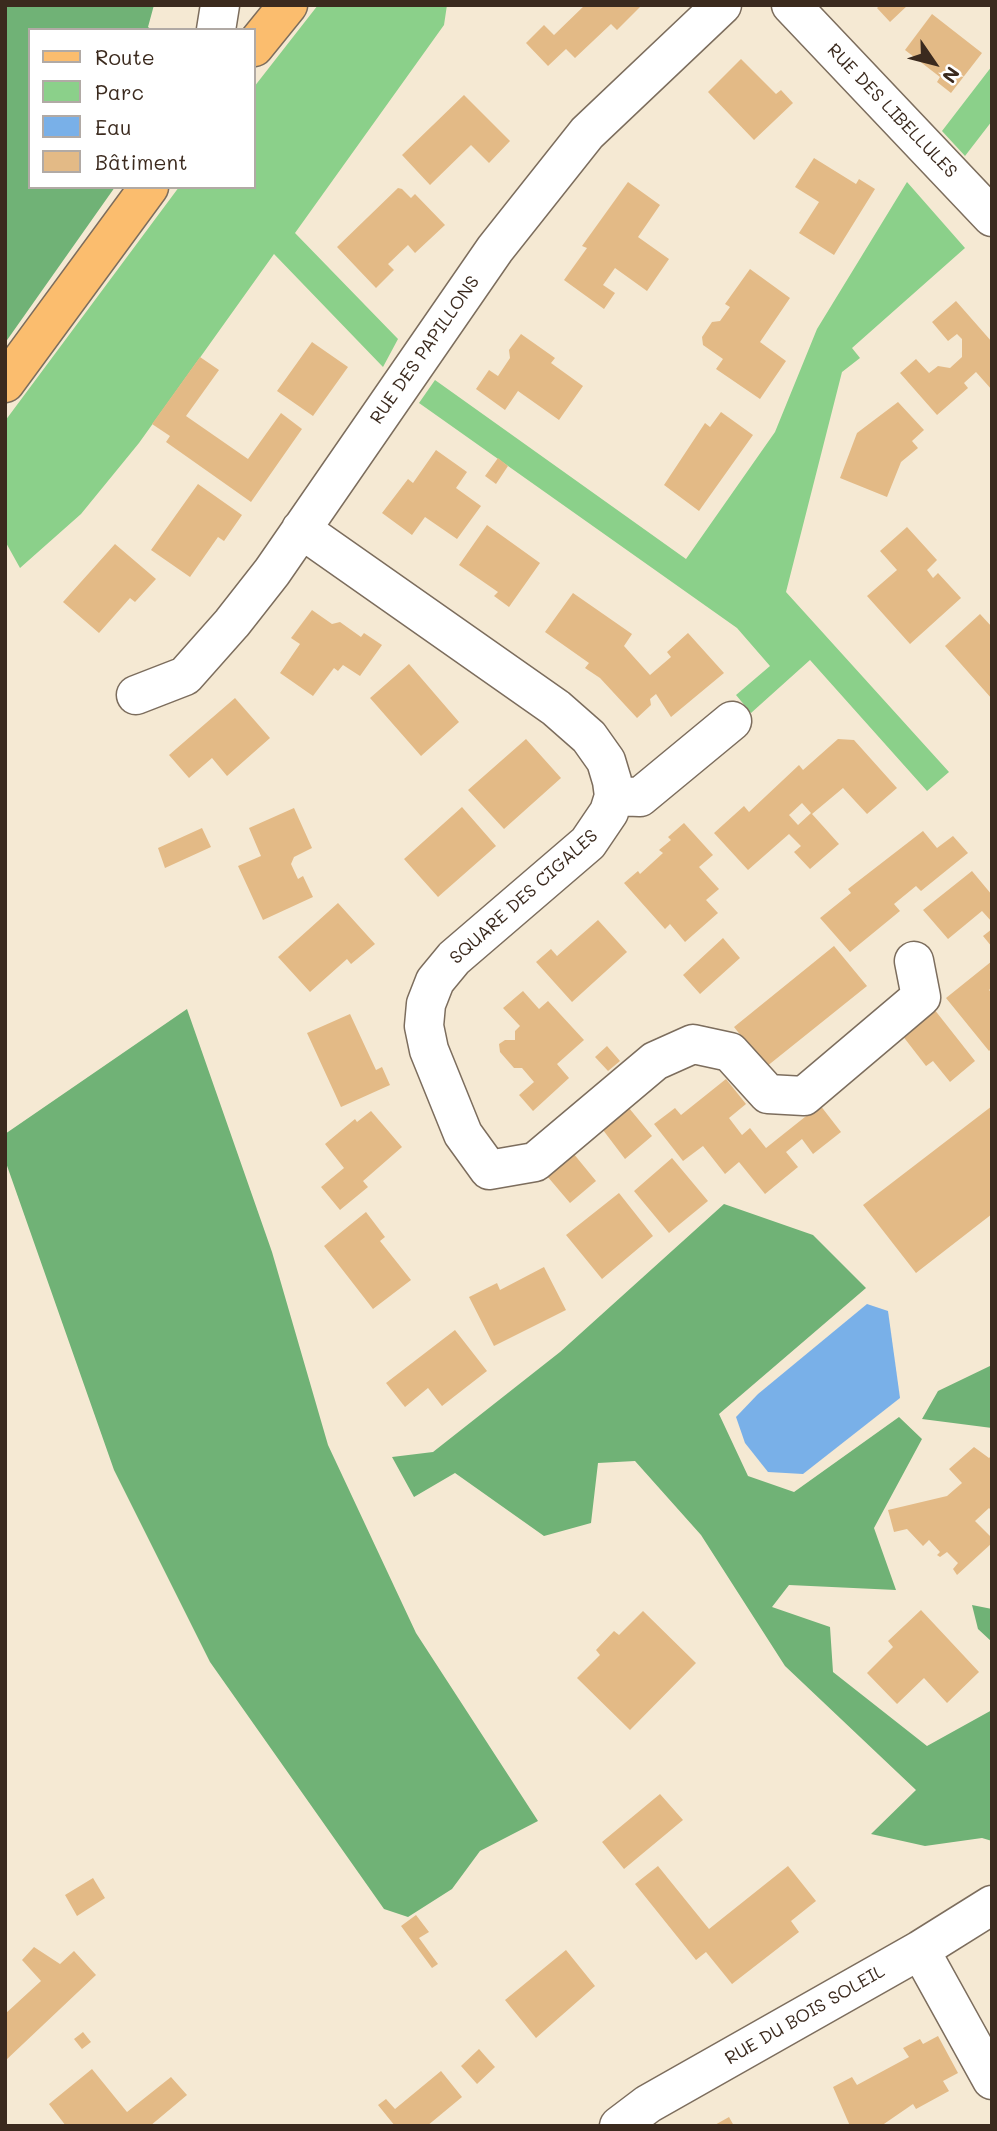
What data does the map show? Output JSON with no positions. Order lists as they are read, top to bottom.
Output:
{
  "streets": {
    "street": [
      "RUE DES LIBELLULES",
      "RUE DES PAPILLONS",
      "SQUARE DES CIGALES",
      "RUE DU BOIS SOLEIL"
    ]
  },
  "legend": [
    "Route",
    "Parc",
    "Eau",
    "Bâtiment"
  ],
  "north": "bottom right"
}
